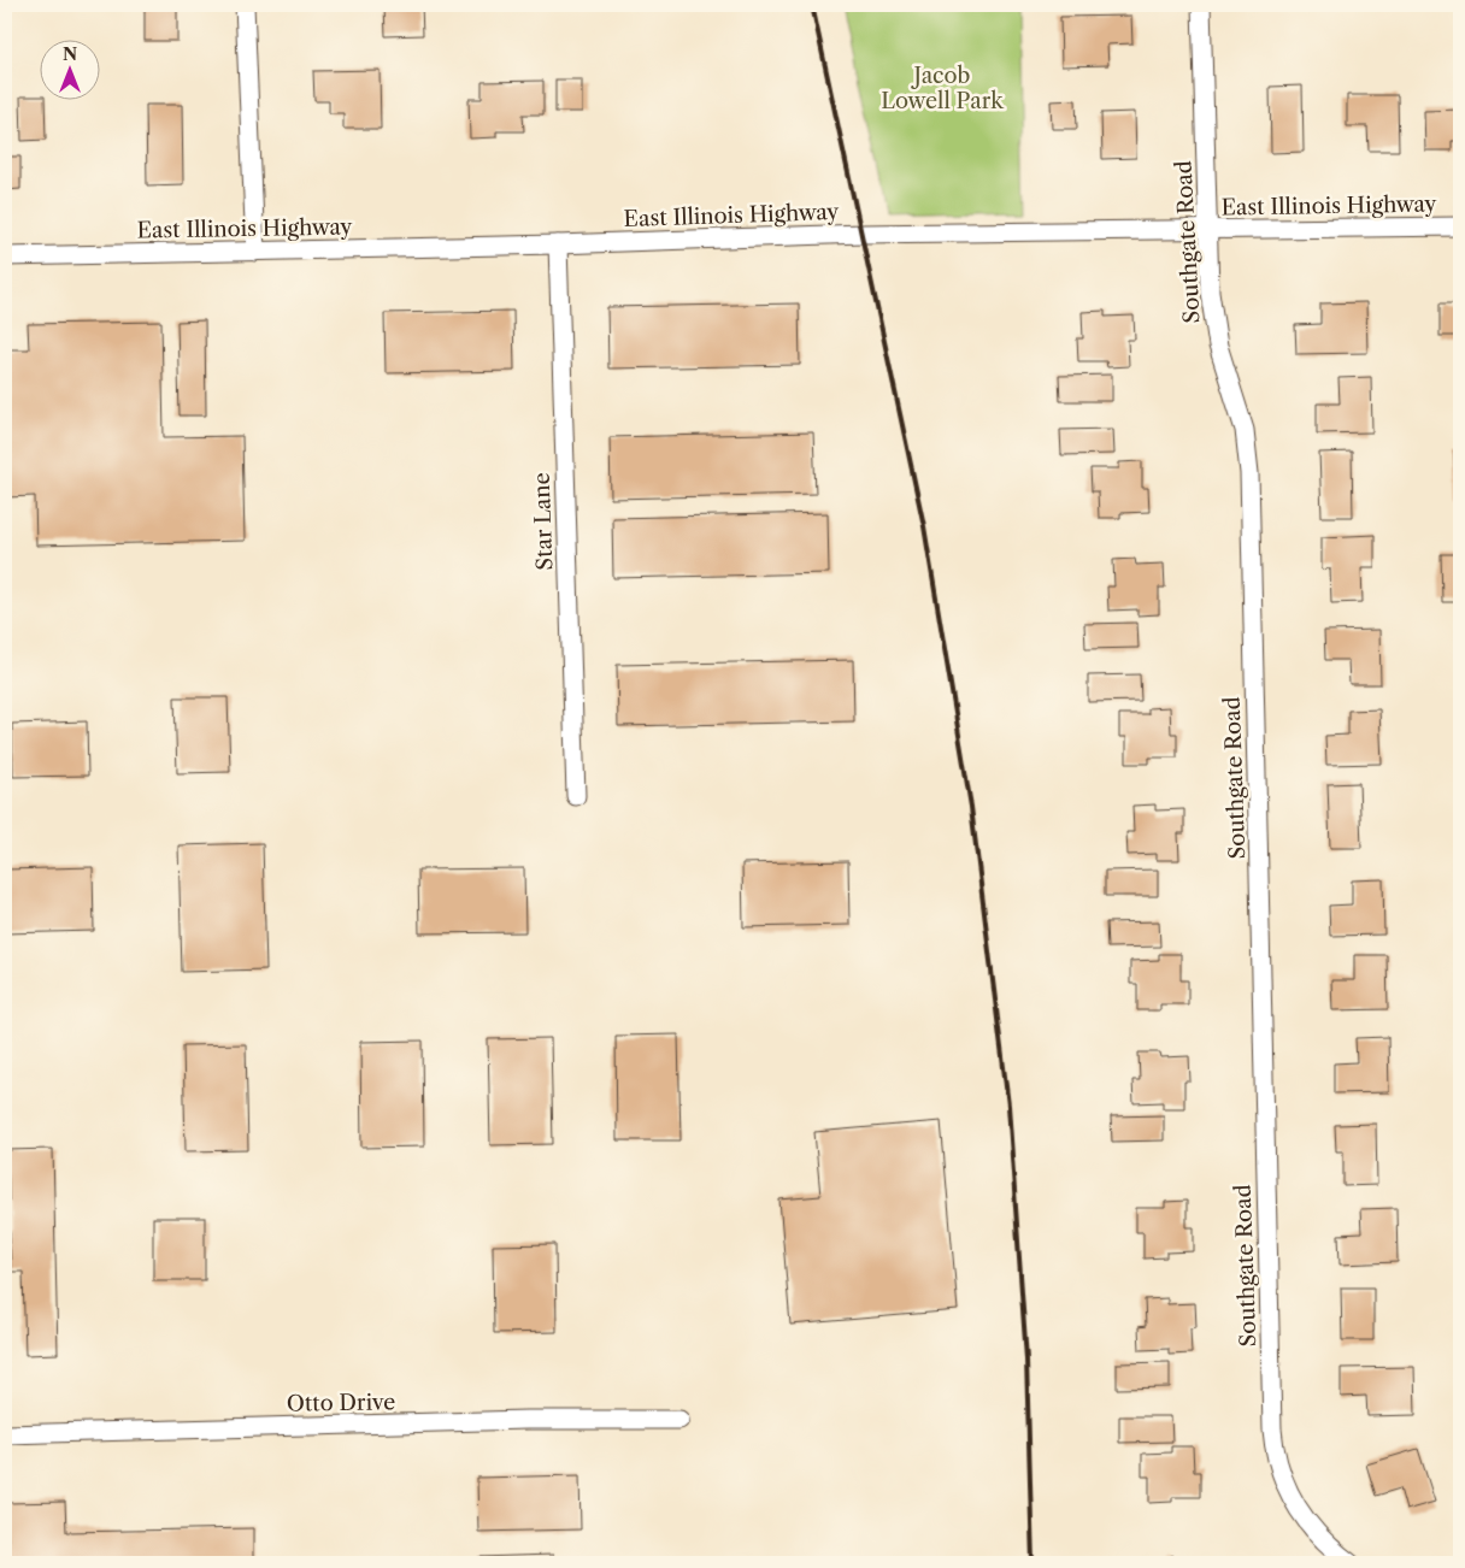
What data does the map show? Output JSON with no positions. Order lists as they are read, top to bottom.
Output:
{
  "streets": {
    "street": [
      "East Illinois Highway",
      "Southgate Road",
      "Star Lane",
      "Otto Drive"
    ]
  },
  "crossings": [
    ["East Illinois Highway", "Southgate Road"],
    ["East Illinois Highway", "Star Lane"]
  ],
  "parks": ["Jacob Lowell Park"],
  "north": "top"
}
